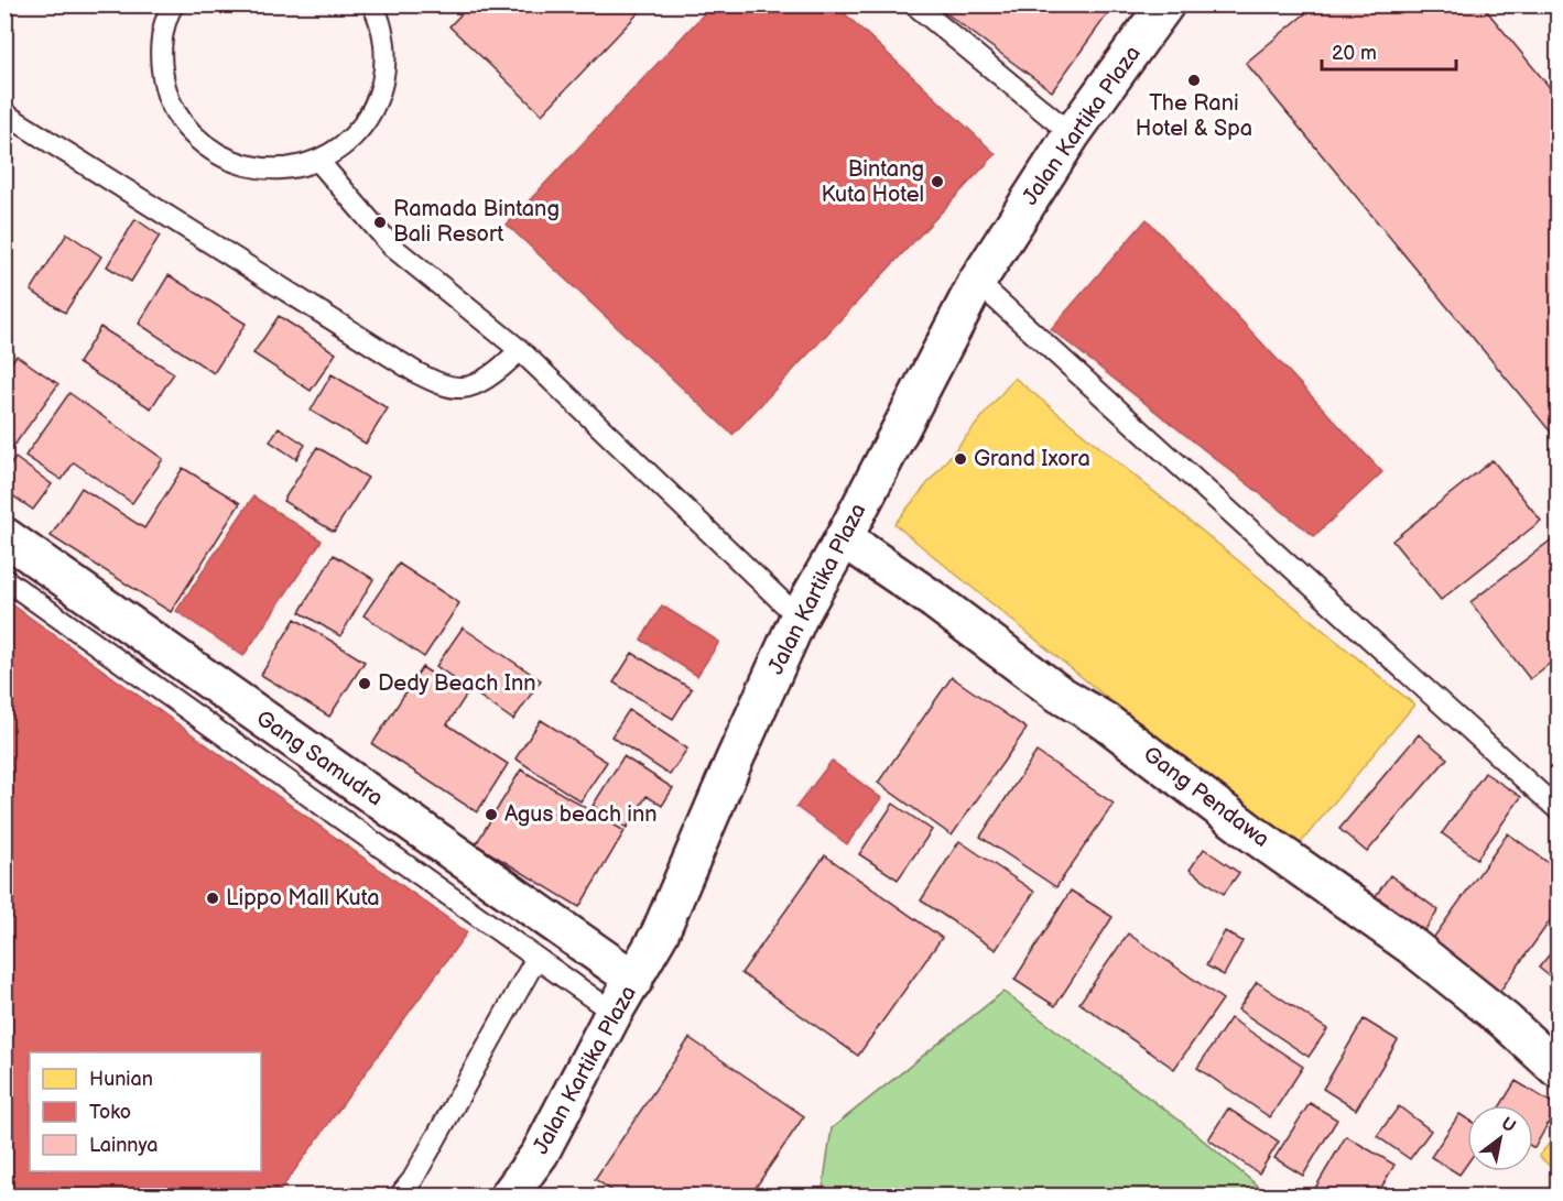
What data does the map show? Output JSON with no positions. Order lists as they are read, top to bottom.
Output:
{
  "streets": {
    "street": ["Jalan Kartika Plaza", "Gang Samudra", "Gang Pendawa"]
  },
  "crossings": [
    ["Jalan Kartika Plaza", "Gang Samudra"],
    ["Jalan Kartika Plaza", "Gang Pendawa"]
  ],
  "places": [
    "The Rani Hotel & Spa",
    "Bintang Kuta Hotel",
    "Ramada Bintang Bali Resort",
    "Grand Ixora",
    "Dedy Beach Inn",
    "Agus beach inn",
    "Lippo Mall Kuta"
  ],
  "legend": ["Hunian", "Toko", "Lainnya"],
  "scale_bar": "20 m",
  "north": "top right"
}
